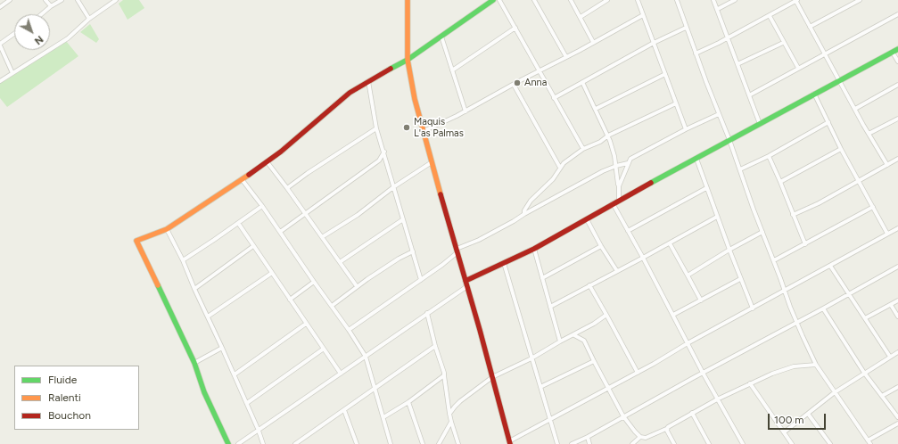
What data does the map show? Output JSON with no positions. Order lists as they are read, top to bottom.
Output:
{
  "places": ["Anna", "Maquis L'as Palmas"],
  "legend": ["Fluide", "Ralenti", "Bouchon"],
  "scale_bar": "100 m",
  "north": "bottom right"
}
